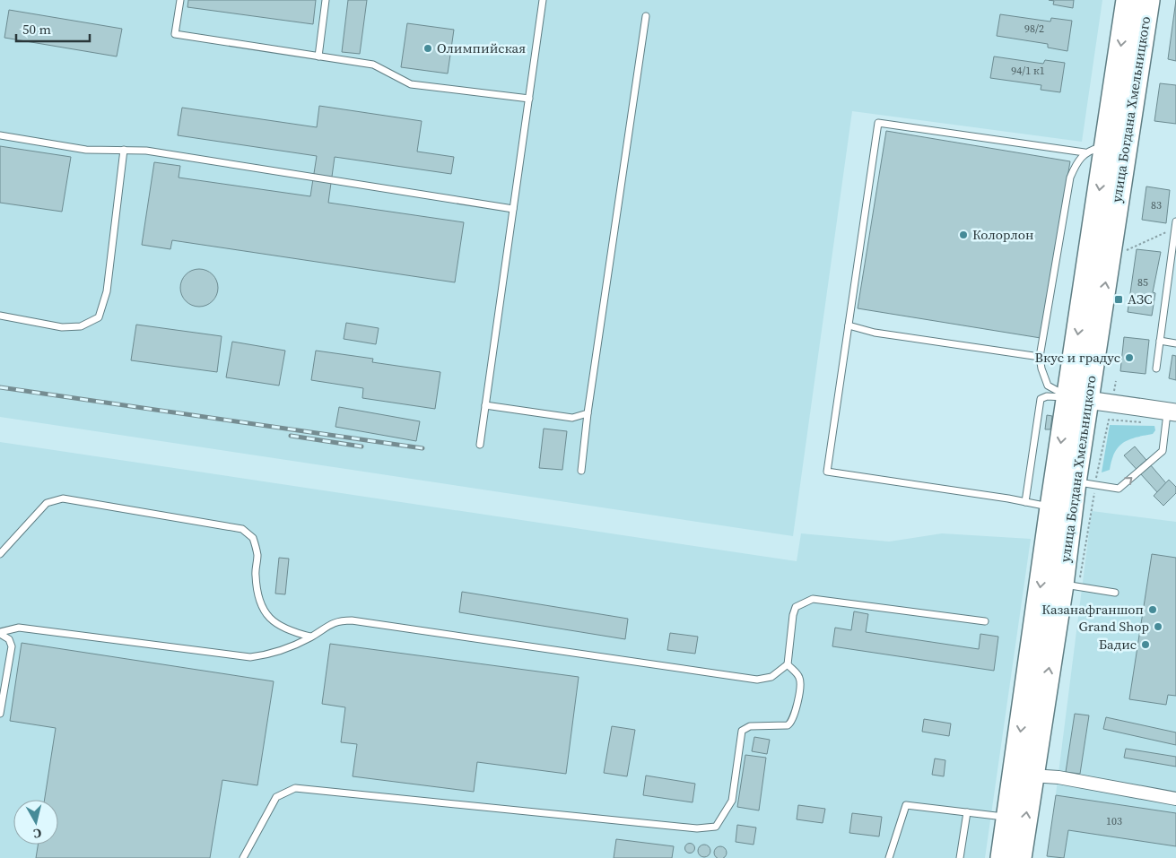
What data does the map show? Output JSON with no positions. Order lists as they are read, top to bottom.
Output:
{
  "streets": {
    "highway": ["улица Богдана Хмельницкого"]
  },
  "places": {
    "other": [
      "Олимпийская",
      "Колорлон",
      "Вкус и градус",
      "Казанафганшоп",
      "Grand Shop",
      "Бадис"
    ],
    "transit": ["АЗС"]
  },
  "house_numbers": [
    "98/2",
    "94/1 к1",
    "83",
    "85",
    "103"
  ],
  "scale_bar": "50 m",
  "north": "bottom"
}
